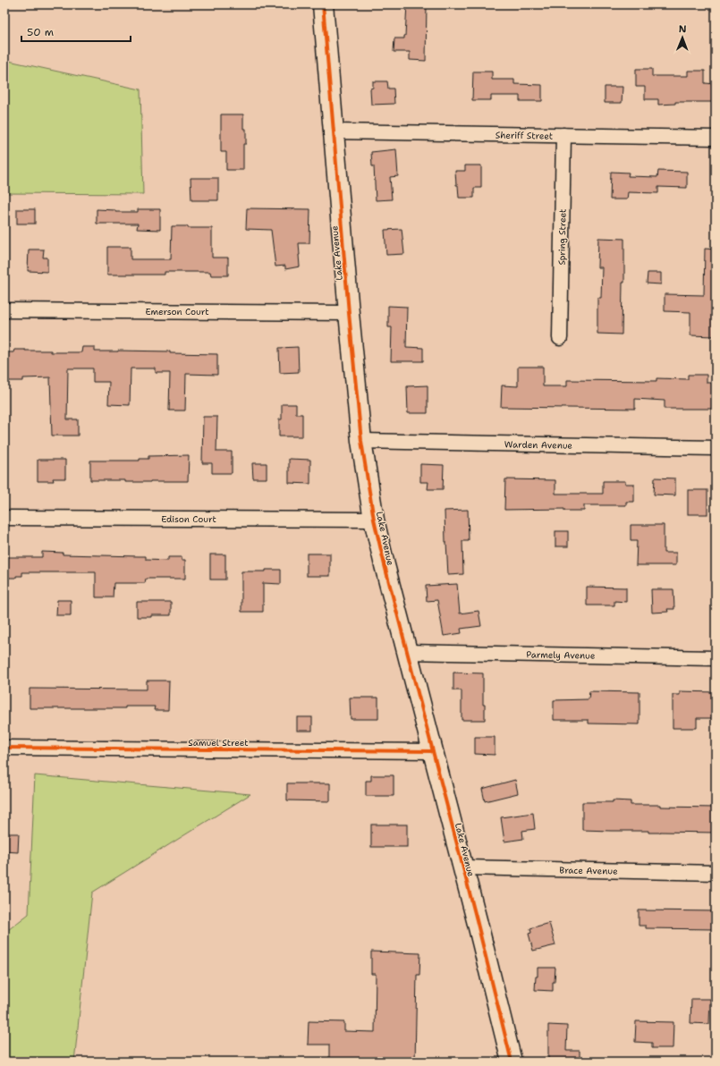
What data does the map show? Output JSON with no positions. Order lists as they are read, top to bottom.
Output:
{
  "streets": {
    "street": [
      "Sheriff Street",
      "Spring Street",
      "Lake Avenue",
      "Emerson Court",
      "Warden Avenue",
      "Edison Court",
      "Parmely Avenue",
      "Samuel Street",
      "Brace Avenue"
    ]
  },
  "crossings": [
    ["Sheriff Street", "Spring Street"],
    ["Sheriff Street", "Lake Avenue"],
    ["Lake Avenue", "Emerson Court"],
    ["Lake Avenue", "Warden Avenue"],
    ["Lake Avenue", "Edison Court"],
    ["Lake Avenue", "Parmely Avenue"],
    ["Lake Avenue", "Samuel Street"],
    ["Lake Avenue", "Brace Avenue"]
  ],
  "scale_bar": "50 m",
  "north": "top"
}
